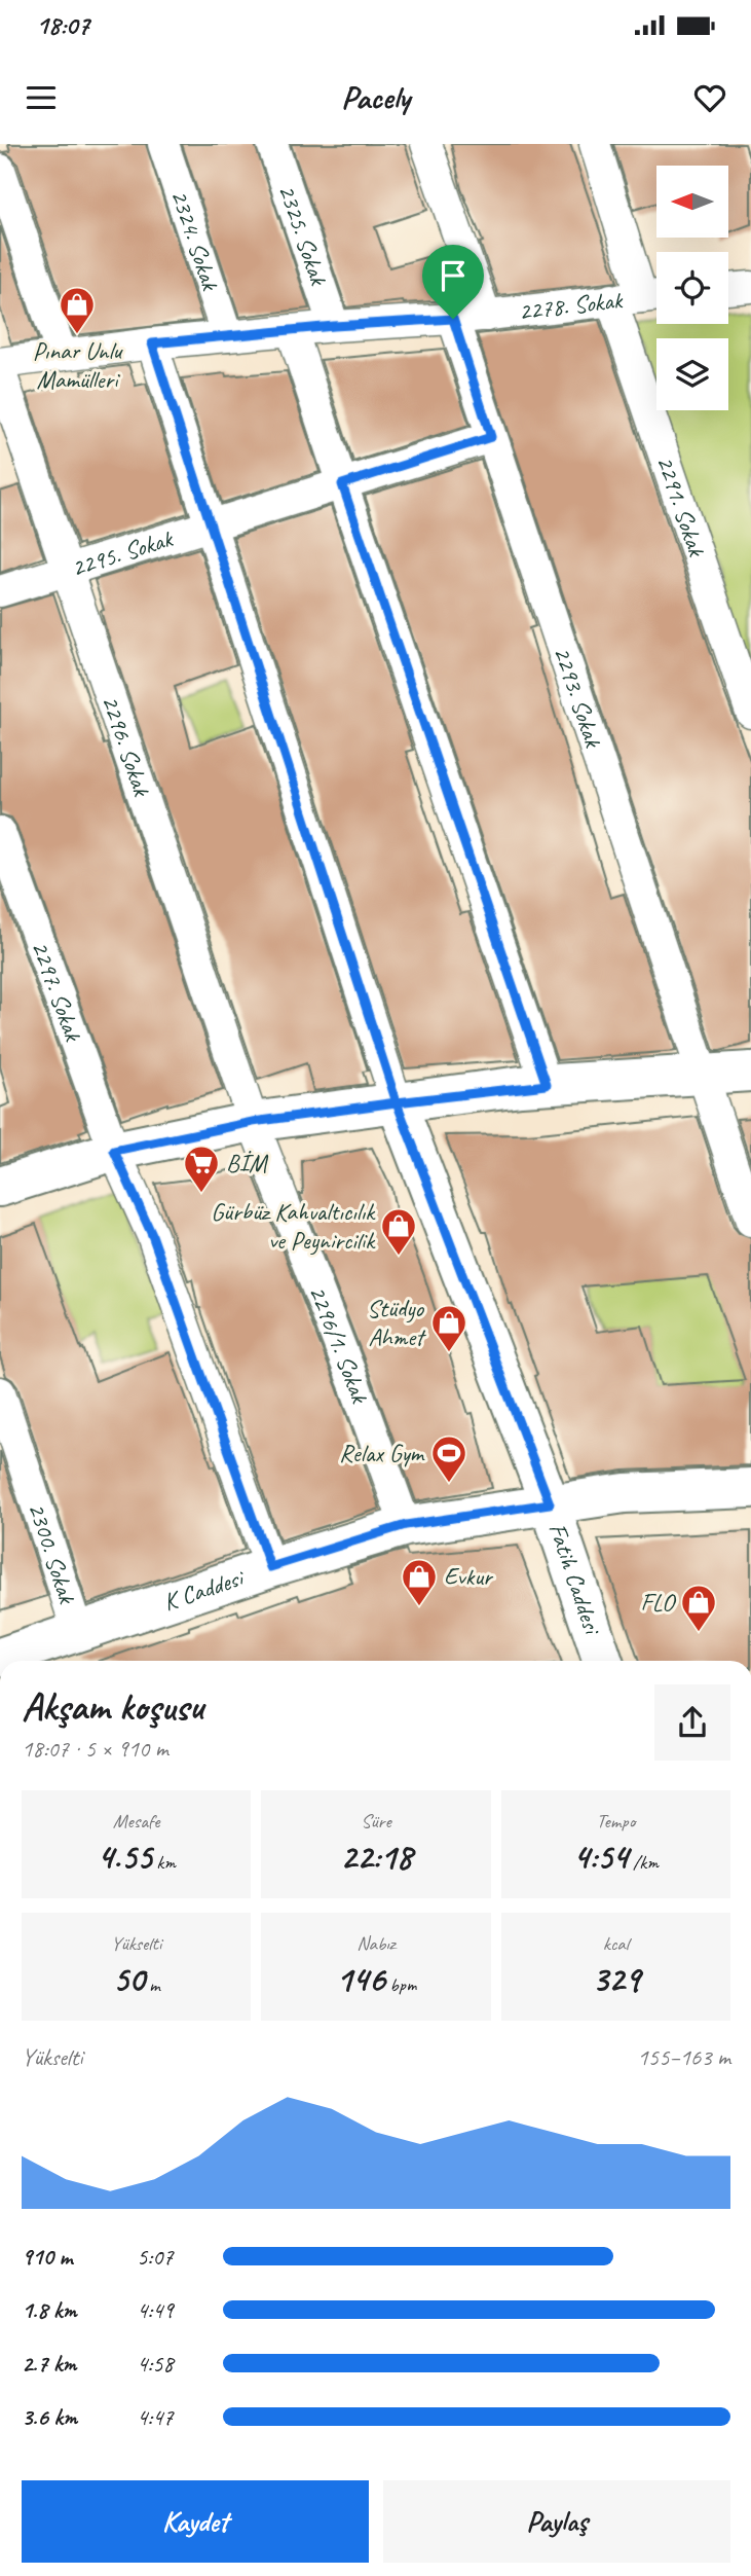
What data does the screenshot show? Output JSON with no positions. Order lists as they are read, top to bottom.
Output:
{
  "streets": {
    "main road": ["Fatih Caddesi", "K Caddesi"],
    "street": [
      "2325. Sokak",
      "2324. Sokak",
      "2278. Sokak",
      "2291. Sokak",
      "2295. Sokak",
      "2293. Sokak",
      "2296. Sokak",
      "2297. Sokak",
      "2296/1. Sokak",
      "2300. Sokak"
    ]
  },
  "crossings": [
    ["2325. Sokak", "2278. Sokak"],
    ["2324. Sokak", "2278. Sokak"],
    ["2278. Sokak", "2291. Sokak"],
    ["2278. Sokak", "2293. Sokak"],
    ["2278. Sokak", "Fatih Caddesi"],
    ["2295. Sokak", "2293. Sokak"],
    ["2295. Sokak", "2296. Sokak"],
    ["2295. Sokak", "Fatih Caddesi"],
    ["2296. Sokak", "2296/1. Sokak"],
    ["2297. Sokak", "K Caddesi"],
    ["2296/1. Sokak", "K Caddesi"],
    ["2300. Sokak", "K Caddesi"],
    ["Fatih Caddesi", "K Caddesi"]
  ],
  "places": {
    "shop": [
      "Pınar Unlu Mamülleri",
      "Gürbüz Kahvaltıcılık ve Peynircilik",
      "Stüdyo Ahmet",
      "Evkur",
      "FLO"
    ],
    "supermarket": ["BİM"],
    "sports": ["Relax Gym"]
  },
  "north": "left",
  "page": {
    "status": "18:07",
    "header": "Pacely",
    "heading": ["Akşam koşusu", "18:07 · 5 × 910 m"],
    "stats": [
      ["Mesafe", "4.55 km"],
      ["Süre", "22:18"],
      ["Tempo", "4:54 /km"],
      ["Yükselti", "50 m"],
      ["Nabız", "146 bpm"],
      ["kcal", "329"]
    ],
    "chart": ["Yükselti", "155–163 m"],
    "list": [
      {
        "name": "910 m",
        "note": "5:07"
      },
      {
        "name": "1.8 km",
        "note": "4:49"
      },
      {
        "name": "2.7 km",
        "note": "4:58"
      },
      {
        "name": "3.6 km",
        "note": "4:47"
      }
    ],
    "buttons": ["Kaydet", "Paylaş"]
  }
}
